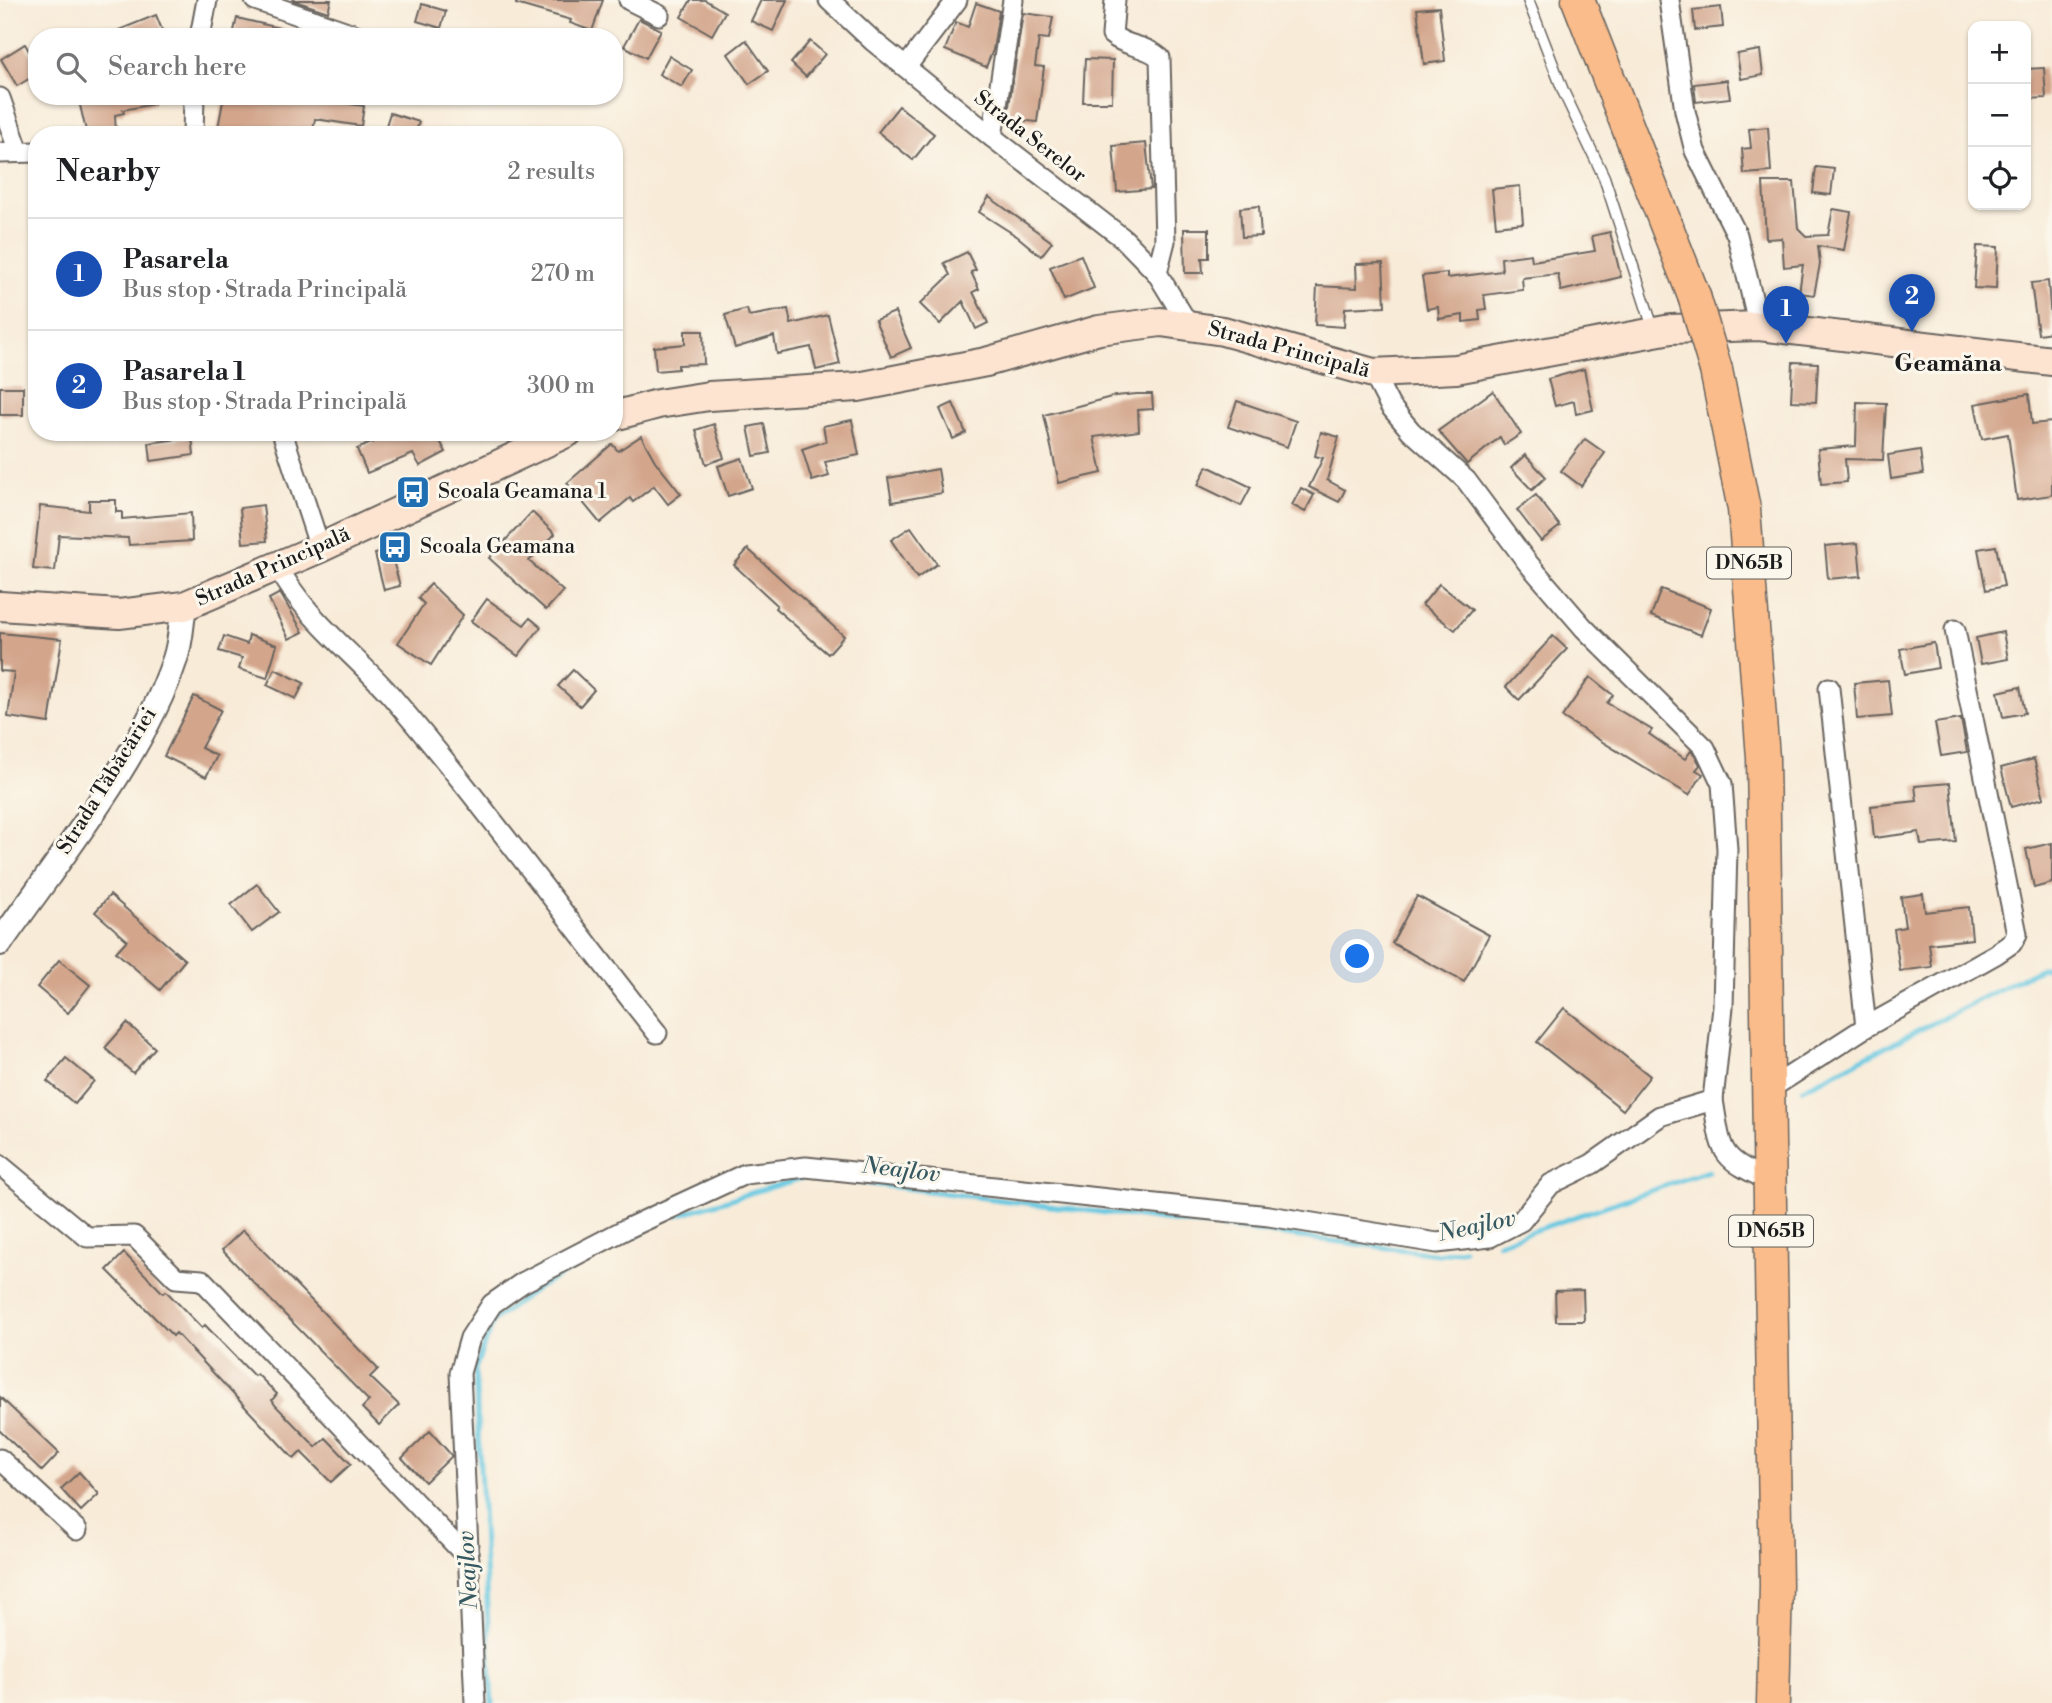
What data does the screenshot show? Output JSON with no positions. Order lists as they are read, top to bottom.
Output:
{
  "streets": {
    "main road": ["Strada Principală", "DN65B"],
    "street": ["Strada Serelor", "Strada Tăbăcăriei"]
  },
  "crossings": [
    ["Strada Serelor", "Strada Principală"],
    ["Strada Principală", "Strada Tăbăcăriei"]
  ],
  "districts": ["Geamăna"],
  "water": ["Neajlov"],
  "places": {
    "bus stop": ["Scoala Geamana 1", "Scoala Geamana"]
  },
  "page": {
    "map_buttons": ["+", "−"],
    "search": "Search here",
    "heading": ["Nearby", "2 results"],
    "list": [
      {
        "mark": "1",
        "name": "Pasarela",
        "note": "Bus stop · Strada Principală",
        "value": "270 m"
      },
      {
        "mark": "2",
        "name": "Pasarela 1",
        "note": "Bus stop · Strada Principală",
        "value": "300 m"
      }
    ],
    "pins": ["2", "1"]
  }
}
